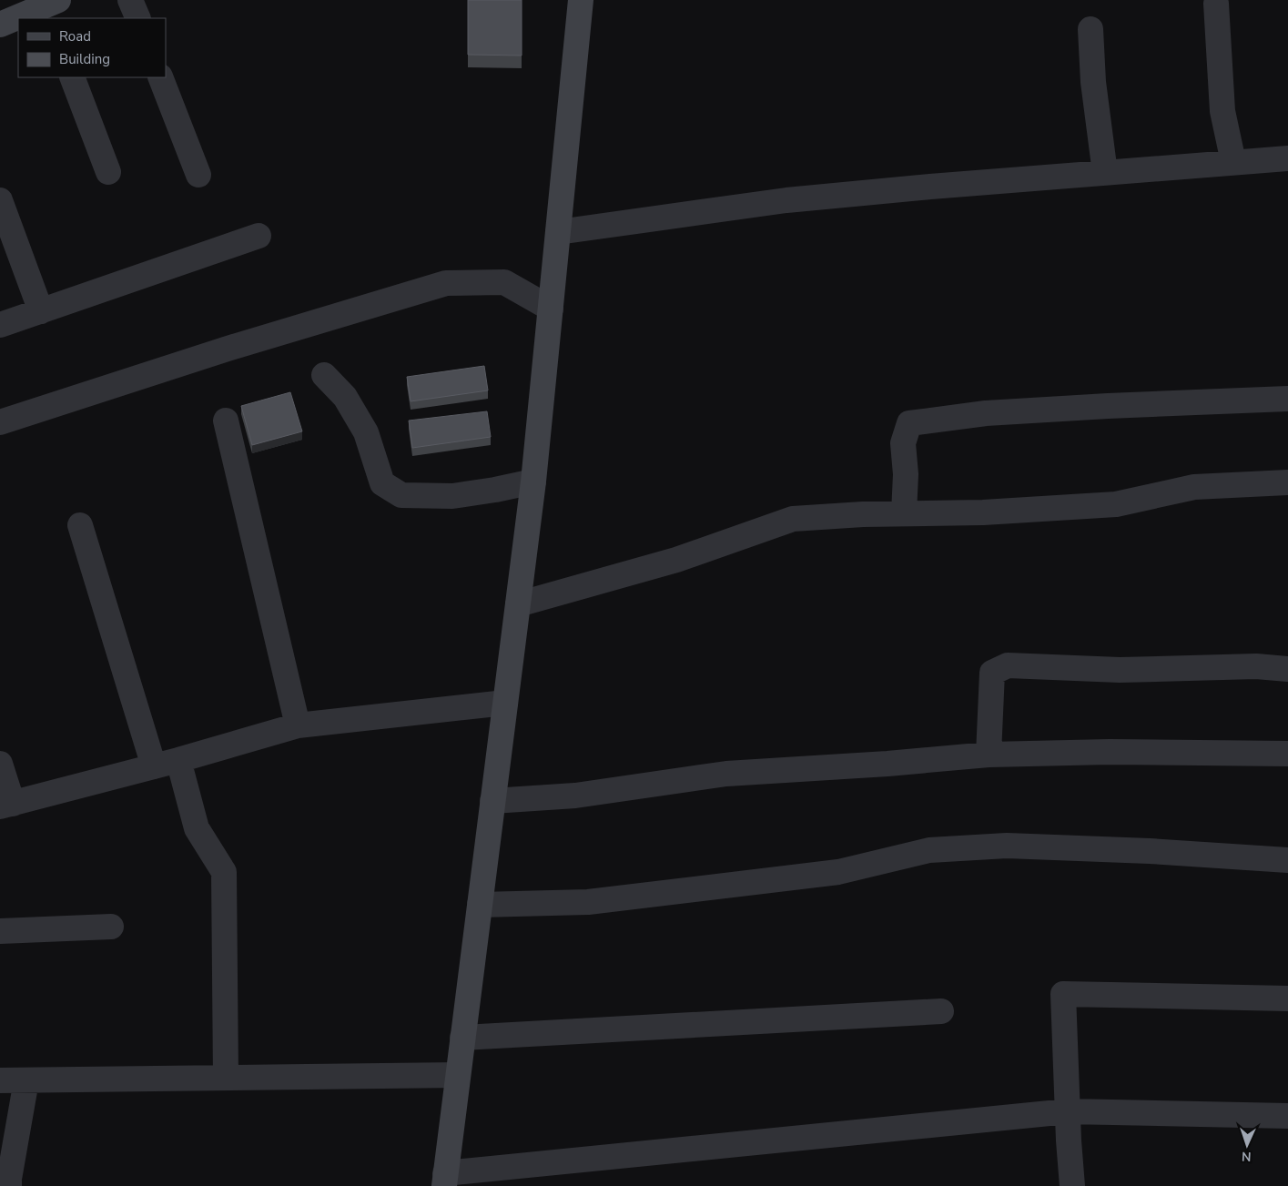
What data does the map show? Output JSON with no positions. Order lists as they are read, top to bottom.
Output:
{
  "legend": ["Road", "Building"],
  "north": "bottom"
}
